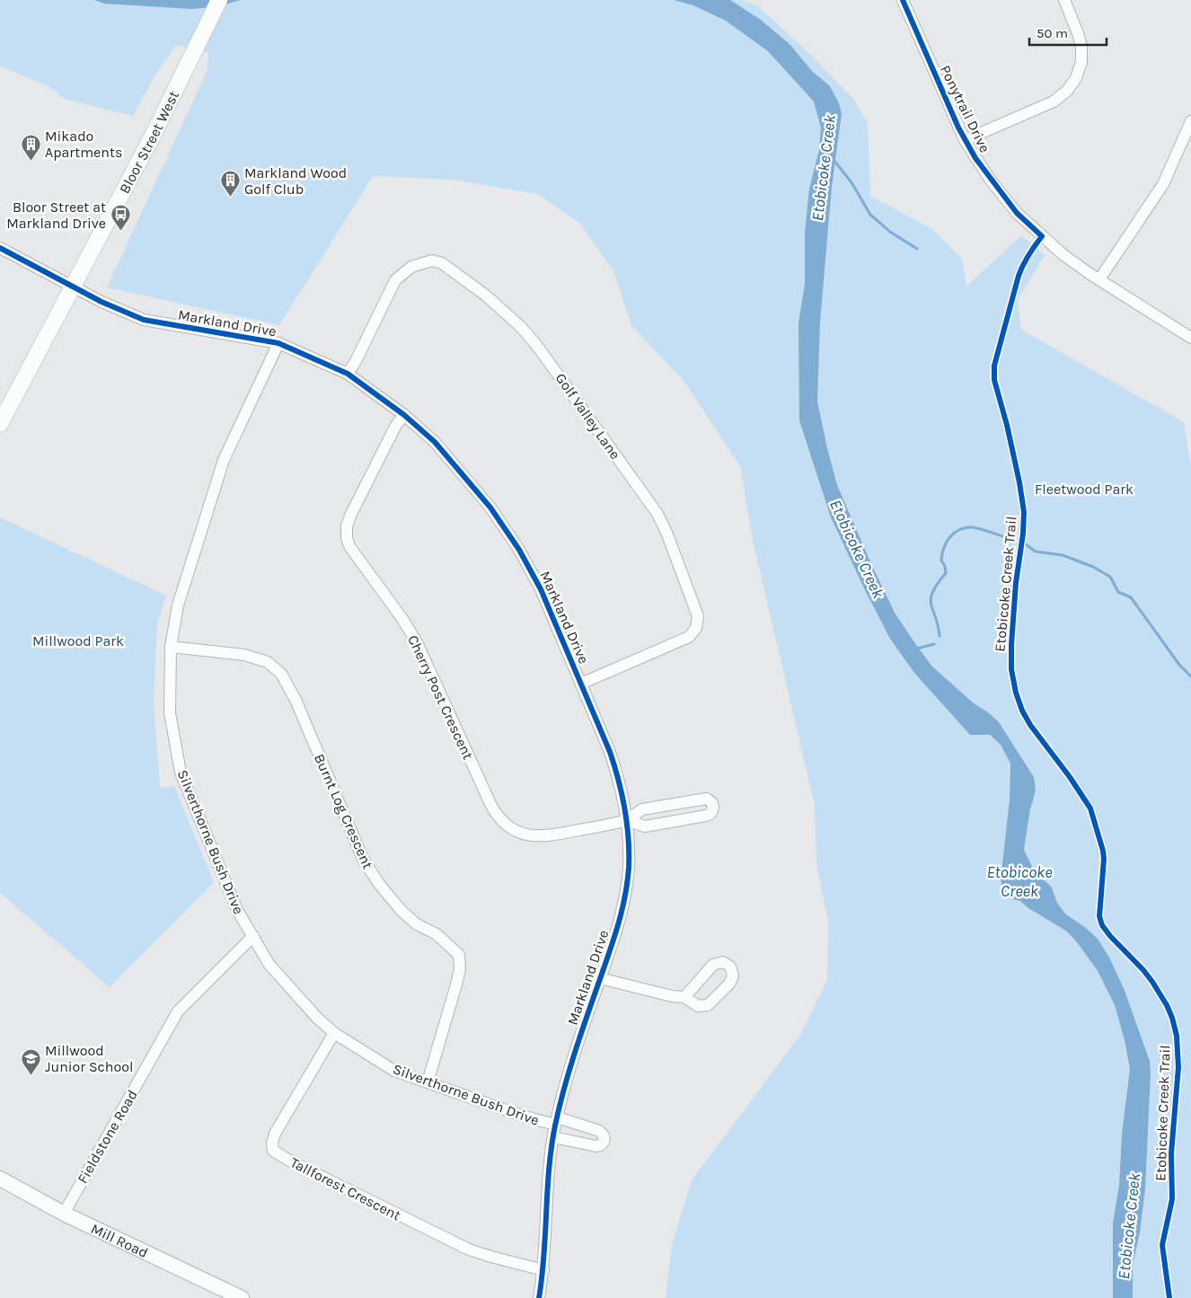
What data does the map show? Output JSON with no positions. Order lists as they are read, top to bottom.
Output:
{
  "streets": {
    "main road": ["Bloor Street West"],
    "street": [
      "Ponytrail Drive",
      "Markland Drive",
      "Golf Valley Lane",
      "Cherry Post Crescent",
      "Burnt Log Crescent",
      "Silverthorne Bush Drive",
      "Fieldstone Road",
      "Tallforest Crescent",
      "Mill Road"
    ],
    "cycle path": ["Etobicoke Creek Trail"]
  },
  "crossings": [
    ["Bloor Street West", "Markland Drive"],
    ["Markland Drive", "Golf Valley Lane"],
    ["Markland Drive", "Cherry Post Crescent"],
    ["Markland Drive", "Silverthorne Bush Drive"],
    ["Markland Drive", "Tallforest Crescent"],
    ["Burnt Log Crescent", "Silverthorne Bush Drive"],
    ["Silverthorne Bush Drive", "Fieldstone Road"],
    ["Silverthorne Bush Drive", "Tallforest Crescent"],
    ["Fieldstone Road", "Mill Road"]
  ],
  "water": ["Etobicoke Creek"],
  "parks": ["Fleetwood Park", "Millwood Park"],
  "places": {
    "building": ["Mikado Apartments", "Markland Wood Golf Club"],
    "bus stop": ["Bloor Street at Markland Drive"],
    "school or university": ["Millwood Junior School"]
  },
  "scale_bar": "50 m"
}
